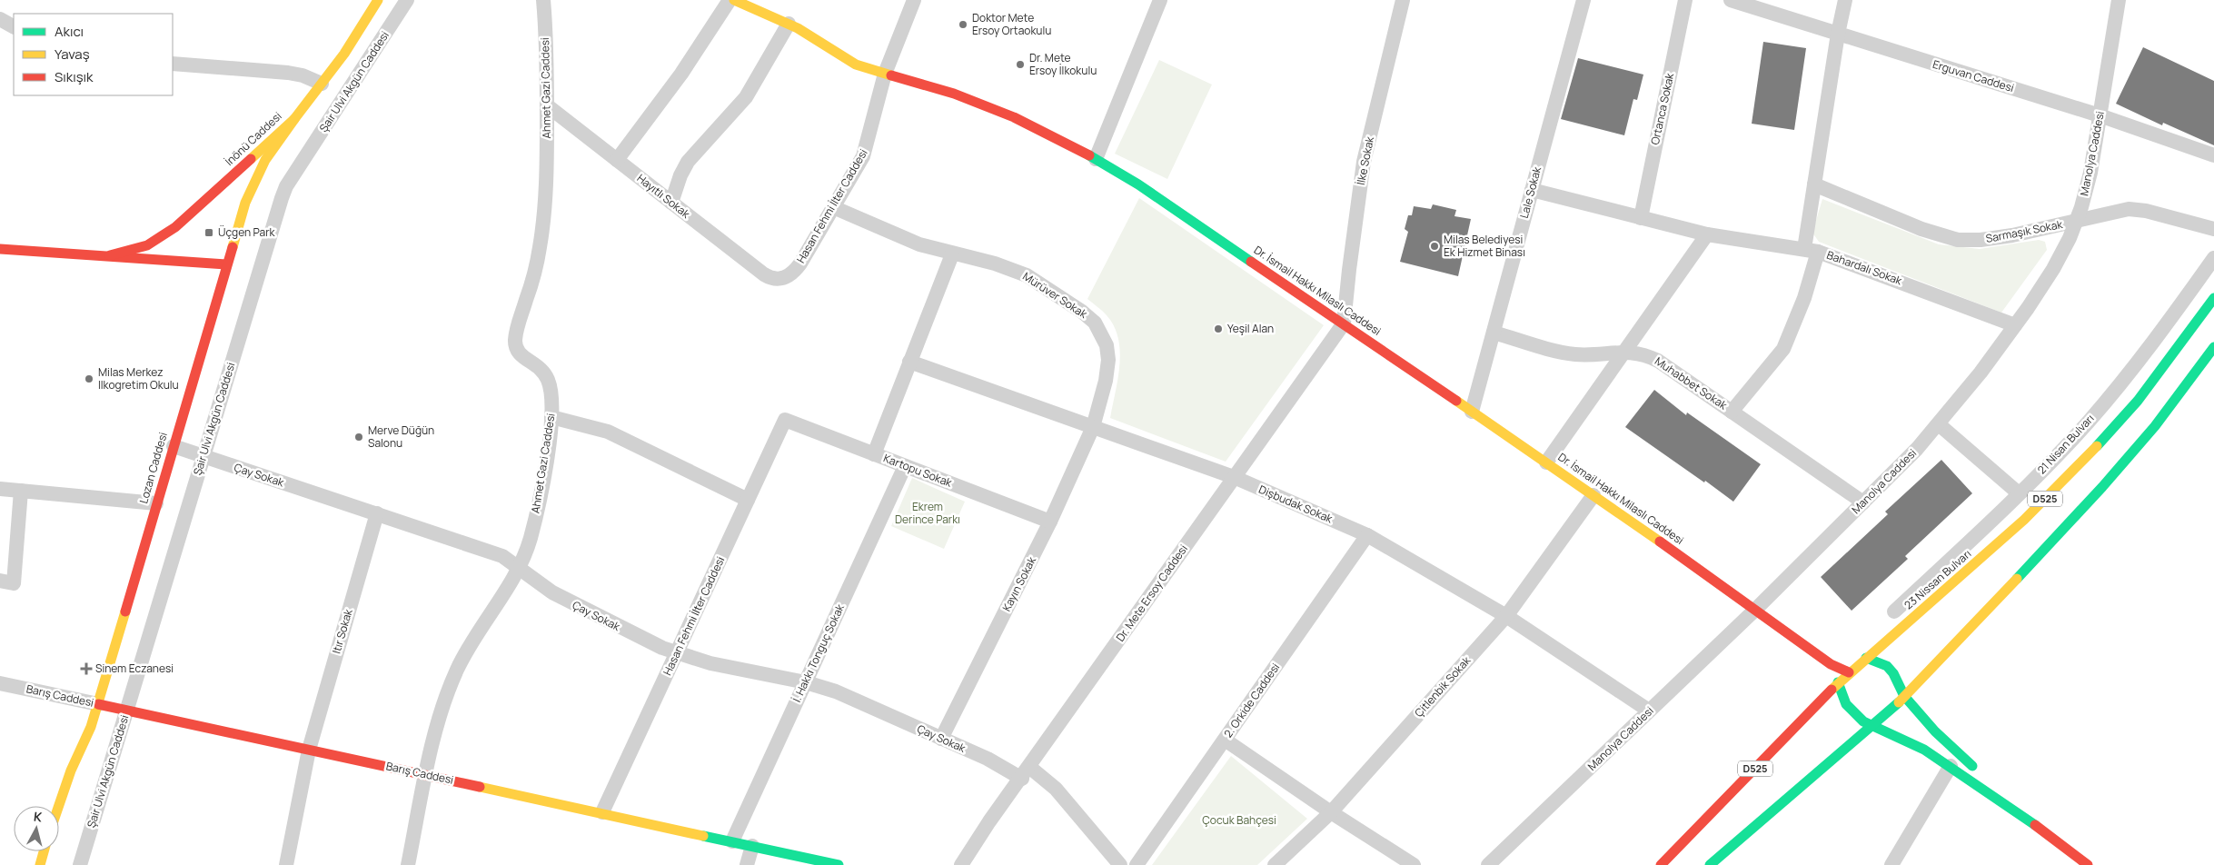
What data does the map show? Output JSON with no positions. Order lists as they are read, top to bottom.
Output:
{
  "streets": {
    "main road": [
      "İnönü Caddesi",
      "Dr. İsmail Hakkı Milaslı Caddesi",
      "Lozan Caddesi",
      "D525",
      "23 Nissan Bulvarı",
      "Barış Caddesi"
    ],
    "street": [
      "Erguvan Caddesi",
      "Şair Ulvi Akgün Caddesi",
      "Ahmet Gazi Caddesi",
      "Ortanca Sokak",
      "Manolya Caddesi",
      "İlke Sokak",
      "Lale Sokak",
      "Hayıtlı Sokak",
      "Hasan Fehmi İlter Caddesi",
      "Sarmaşık Sokak",
      "Bahardalı Sokak",
      "Mürüver Sokak",
      "Muhabbet Sokak",
      "21 Nisan Bulvarı",
      "Kartopu Sokak",
      "Çay Sokak",
      "Dişbudak Sokak",
      "Kayın Sokak",
      "Dr. Mete Ersoy Caddesi",
      "Itır Sokak",
      "İ. Hakkı Tonguç Sokak",
      "Çitlenbik Sokak",
      "2. Orkide Caddesi"
    ]
  },
  "crossings": [
    ["Erguvan Caddesi", "Manolya Caddesi"],
    ["Şair Ulvi Akgün Caddesi", "Çay Sokak"],
    ["Şair Ulvi Akgün Caddesi", "Barış Caddesi"],
    ["Ahmet Gazi Caddesi", "Hayıtlı Sokak"],
    ["Ahmet Gazi Caddesi", "Çay Sokak"],
    ["Ahmet Gazi Caddesi", "Barış Caddesi"],
    ["Ortanca Sokak", "Bahardalı Sokak"],
    ["İnönü Caddesi", "Lozan Caddesi"],
    ["Manolya Caddesi", "Sarmaşık Sokak"],
    ["Manolya Caddesi", "Bahardalı Sokak"],
    ["Manolya Caddesi", "Dr. İsmail Hakkı Milaslı Caddesi"],
    ["Manolya Caddesi", "Muhabbet Sokak"],
    ["Manolya Caddesi", "Dişbudak Sokak"],
    ["İlke Sokak", "Dr. İsmail Hakkı Milaslı Caddesi"],
    ["İlke Sokak", "Dr. Mete Ersoy Caddesi"],
    ["Lale Sokak", "Bahardalı Sokak"],
    ["Lale Sokak", "Dr. İsmail Hakkı Milaslı Caddesi"],
    ["Lale Sokak", "Muhabbet Sokak"],
    ["Hayıtlı Sokak", "Hasan Fehmi İlter Caddesi"],
    ["Hasan Fehmi İlter Caddesi", "Dr. İsmail Hakkı Milaslı Caddesi"],
    ["Hasan Fehmi İlter Caddesi", "Mürüver Sokak"],
    ["Hasan Fehmi İlter Caddesi", "Kartopu Sokak"],
    ["Hasan Fehmi İlter Caddesi", "Çay Sokak"],
    ["Hasan Fehmi İlter Caddesi", "Barış Caddesi"],
    ["Dr. İsmail Hakkı Milaslı Caddesi", "D525"],
    ["Dr. İsmail Hakkı Milaslı Caddesi", "23 Nissan Bulvarı"],
    ["Dr. İsmail Hakkı Milaslı Caddesi", "Dr. Mete Ersoy Caddesi"],
    ["Dr. İsmail Hakkı Milaslı Caddesi", "Çitlenbik Sokak"],
    ["Mürüver Sokak", "Dişbudak Sokak"],
    ["Mürüver Sokak", "Kayın Sokak"],
    ["Lozan Caddesi", "Çay Sokak"],
    ["Lozan Caddesi", "Barış Caddesi"],
    ["Kartopu Sokak", "Kayın Sokak"],
    ["Kartopu Sokak", "İ. Hakkı Tonguç Sokak"],
    ["Çay Sokak", "Kayın Sokak"],
    ["Çay Sokak", "Dr. Mete Ersoy Caddesi"],
    ["Çay Sokak", "Itır Sokak"],
    ["Çay Sokak", "İ. Hakkı Tonguç Sokak"],
    ["D525", "23 Nissan Bulvarı"],
    ["Dişbudak Sokak", "Kayın Sokak"],
    ["Dişbudak Sokak", "Dr. Mete Ersoy Caddesi"],
    ["Dişbudak Sokak", "Çitlenbik Sokak"],
    ["Dişbudak Sokak", "2. Orkide Caddesi"],
    ["Itır Sokak", "Barış Caddesi"],
    ["İ. Hakkı Tonguç Sokak", "Barış Caddesi"]
  ],
  "parks": ["Ekrem Derince Parkı", "Çocuk Bahçesi"],
  "places": {
    "other": [
      "Doktor Mete Ersoy Ortaokulu",
      "Dr. Mete Ersoy İlkokulu",
      "Milas Belediyesi Ek Hizmet Binası",
      "Yeşil Alan",
      "Milas Merkez Ilkogretim Okulu",
      "Merve Düğün Salonu"
    ],
    "transit": ["Üçgen Park"],
    "health": ["Sinem Eczanesi"]
  },
  "legend": ["Akıcı", "Yavaş", "Sıkışık"],
  "north": "top"
}
